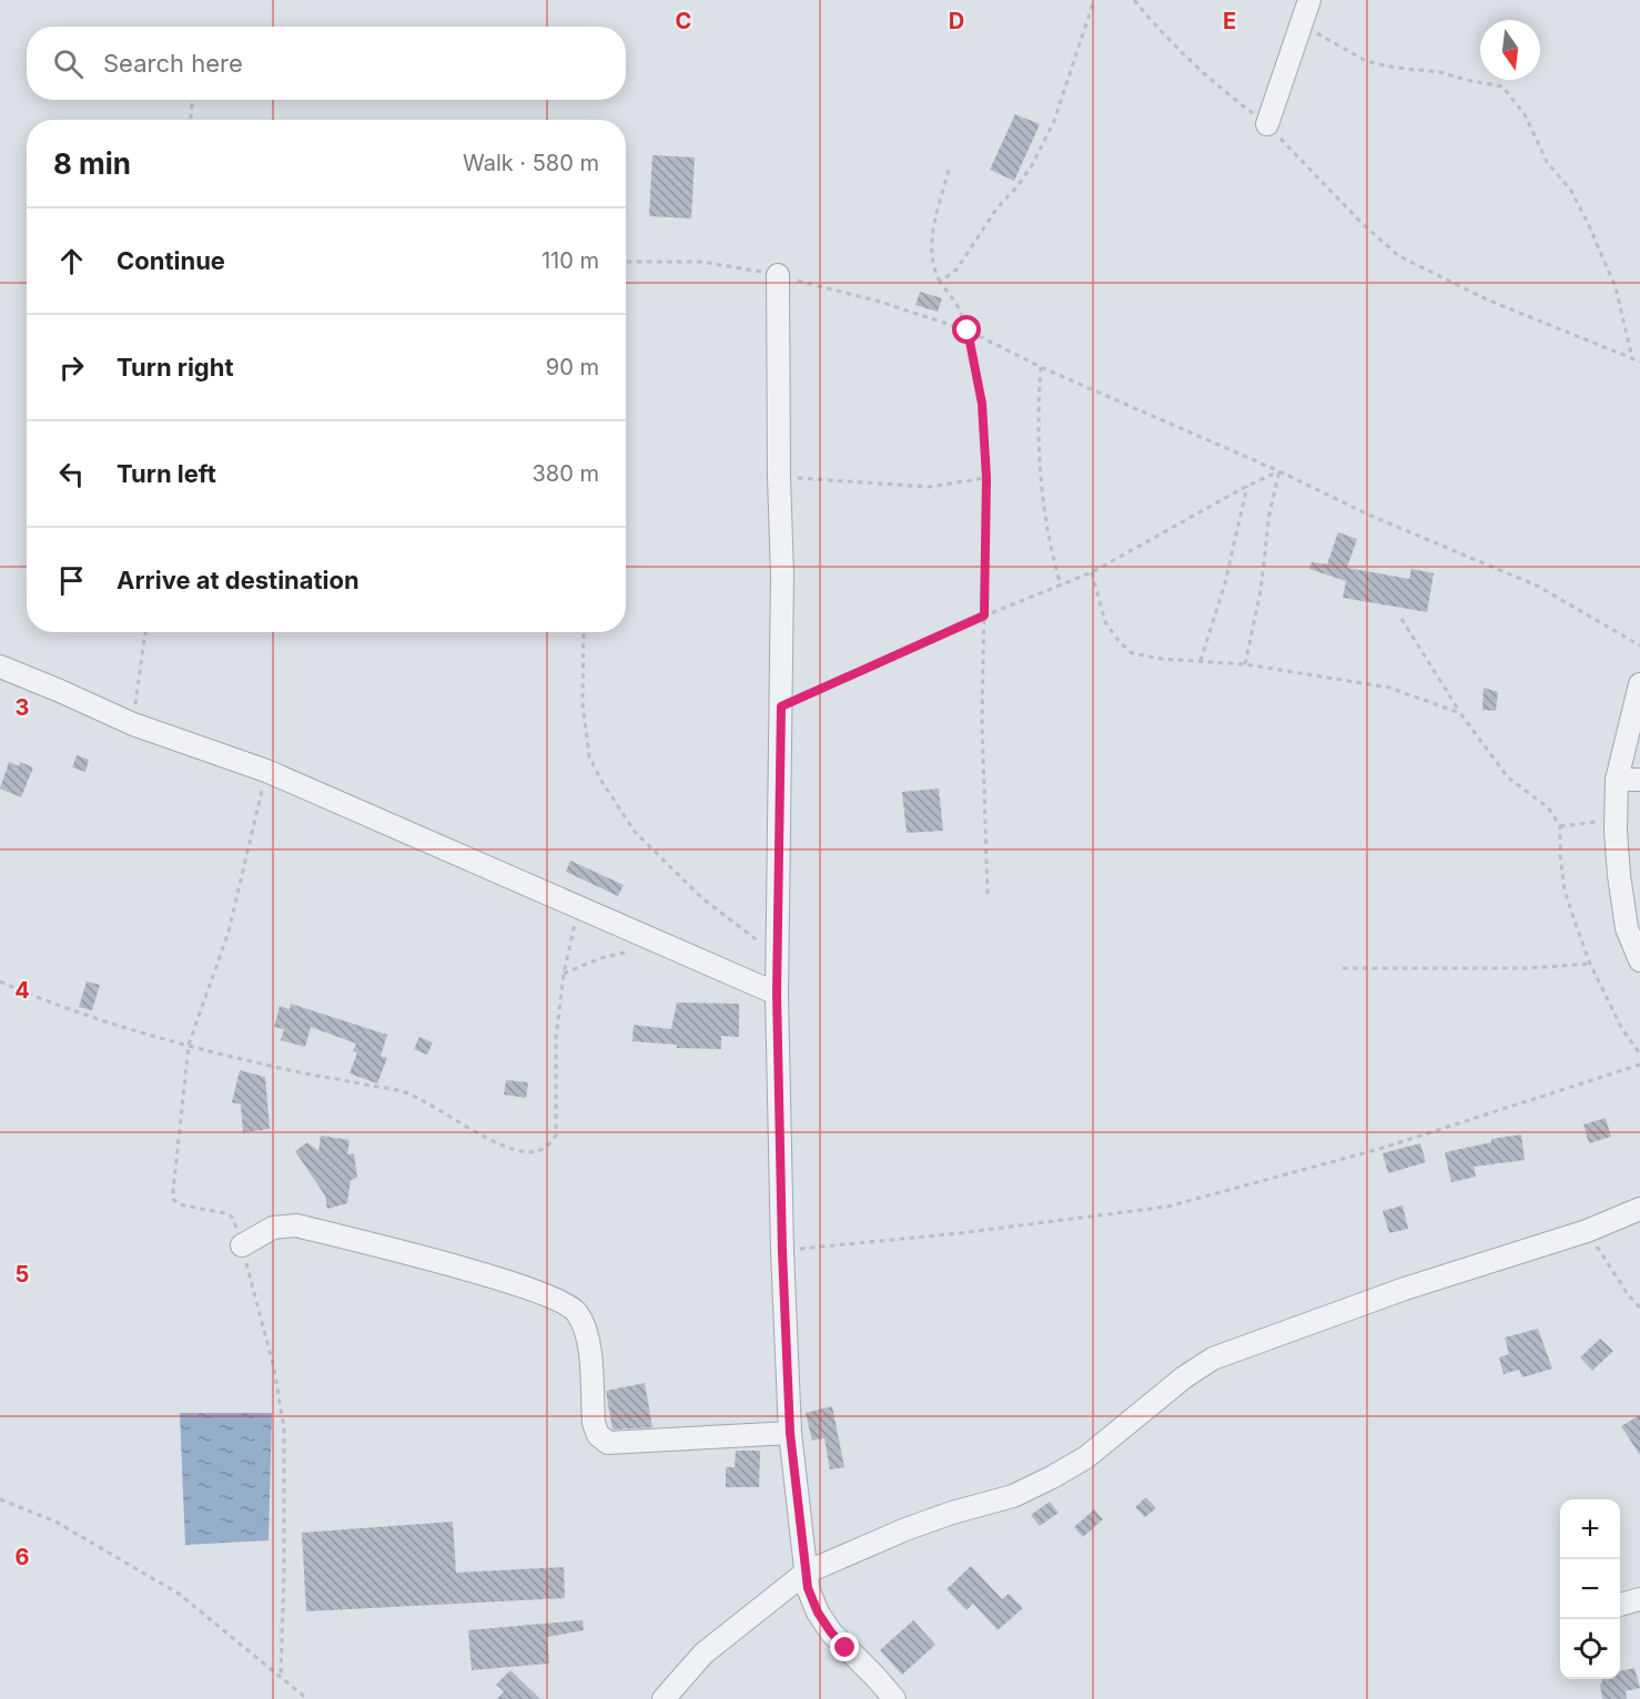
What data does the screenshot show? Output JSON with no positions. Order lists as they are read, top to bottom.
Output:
{
  "north": "bottom",
  "page": {
    "search": "Search here",
    "heading": ["8 min", "Walk · 580 m"],
    "list": [
      ["Continue", "110 m"],
      ["Turn right", "90 m"],
      ["Turn left", "380 m"],
      "Arrive at destination"
    ],
    "map_buttons": ["+", "−"]
  },
  "grid": {
    "columns": ["C", "D", "E"],
    "rows": [
      "3",
      "4",
      "5",
      "6"
    ]
  }
}
